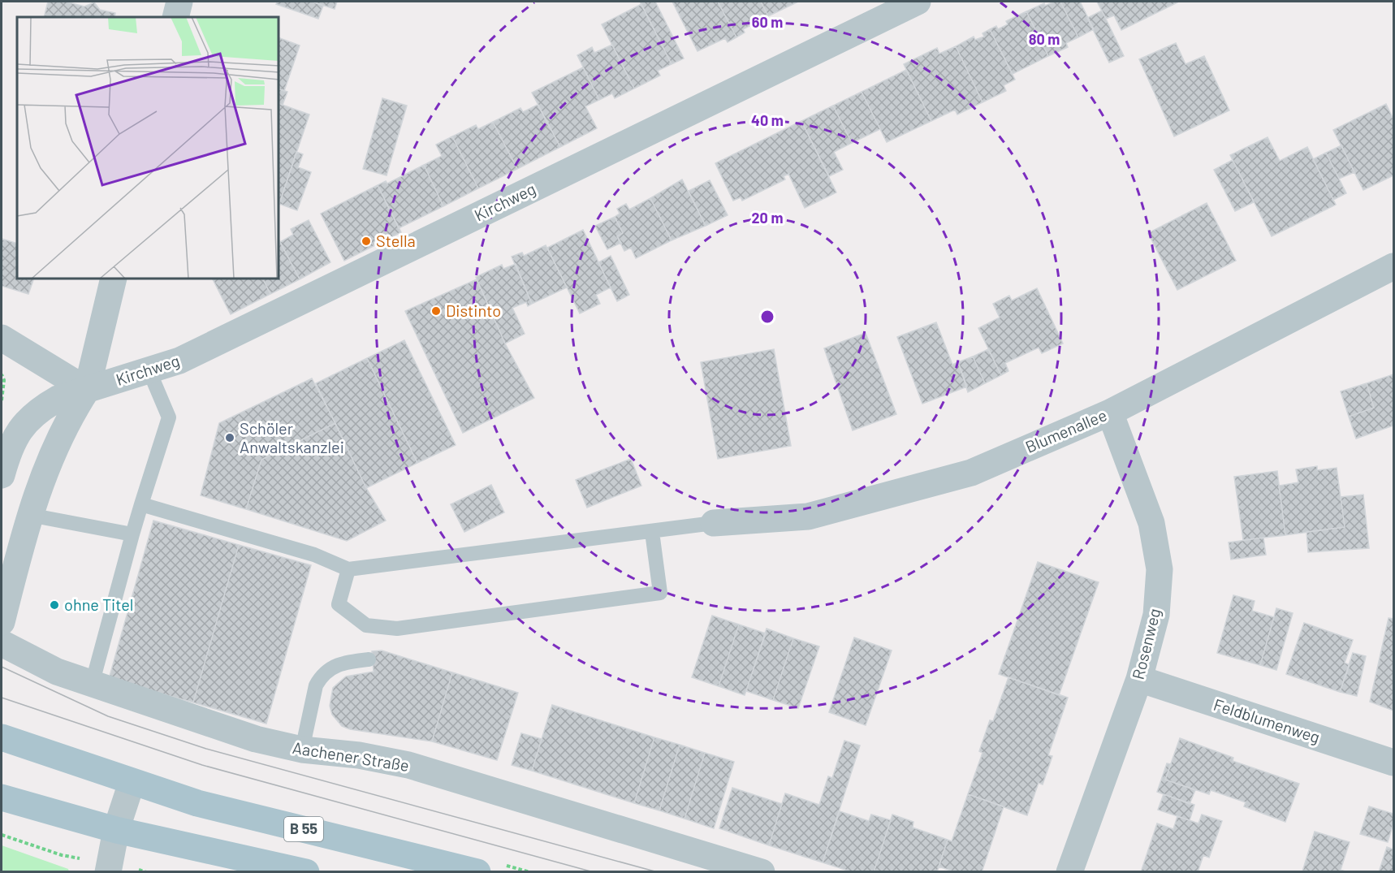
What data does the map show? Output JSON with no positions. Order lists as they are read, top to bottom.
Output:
{
  "streets": {
    "main road": ["B 55"],
    "street": [
      "Kirchweg",
      "Blumenallee",
      "Rosenweg",
      "Feldblumenweg",
      "Aachener Straße"
    ]
  },
  "crossings": [
    ["Blumenallee", "Rosenweg"],
    ["Rosenweg", "Feldblumenweg"]
  ],
  "places": [
    "Stella",
    "Distinto",
    "Schöler Anwaltskanzlei",
    "ohne Titel"
  ],
  "rings": [
    "60 m",
    "80 m",
    "40 m",
    "20 m"
  ]
}
